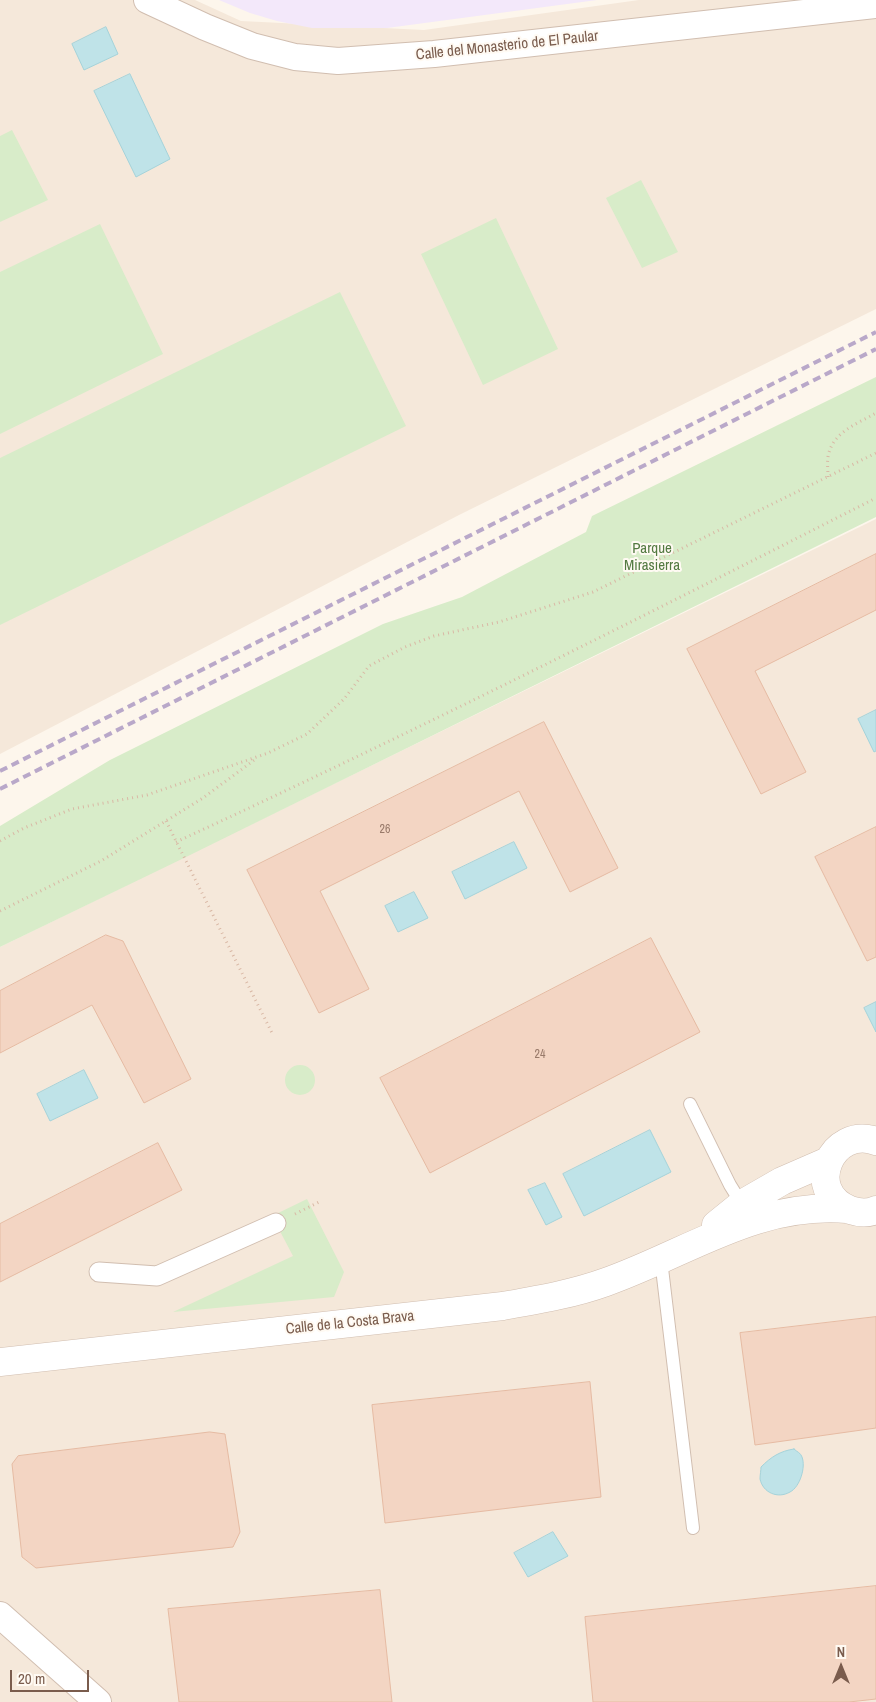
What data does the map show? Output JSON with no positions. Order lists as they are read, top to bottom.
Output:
{
  "streets": {
    "street": ["Calle del Monasterio de El Paular", "Calle de la Costa Brava"]
  },
  "parks": ["Parque Mirasierra"],
  "house_numbers": ["26", "24"],
  "scale_bar": "20 m",
  "north": "top"
}
